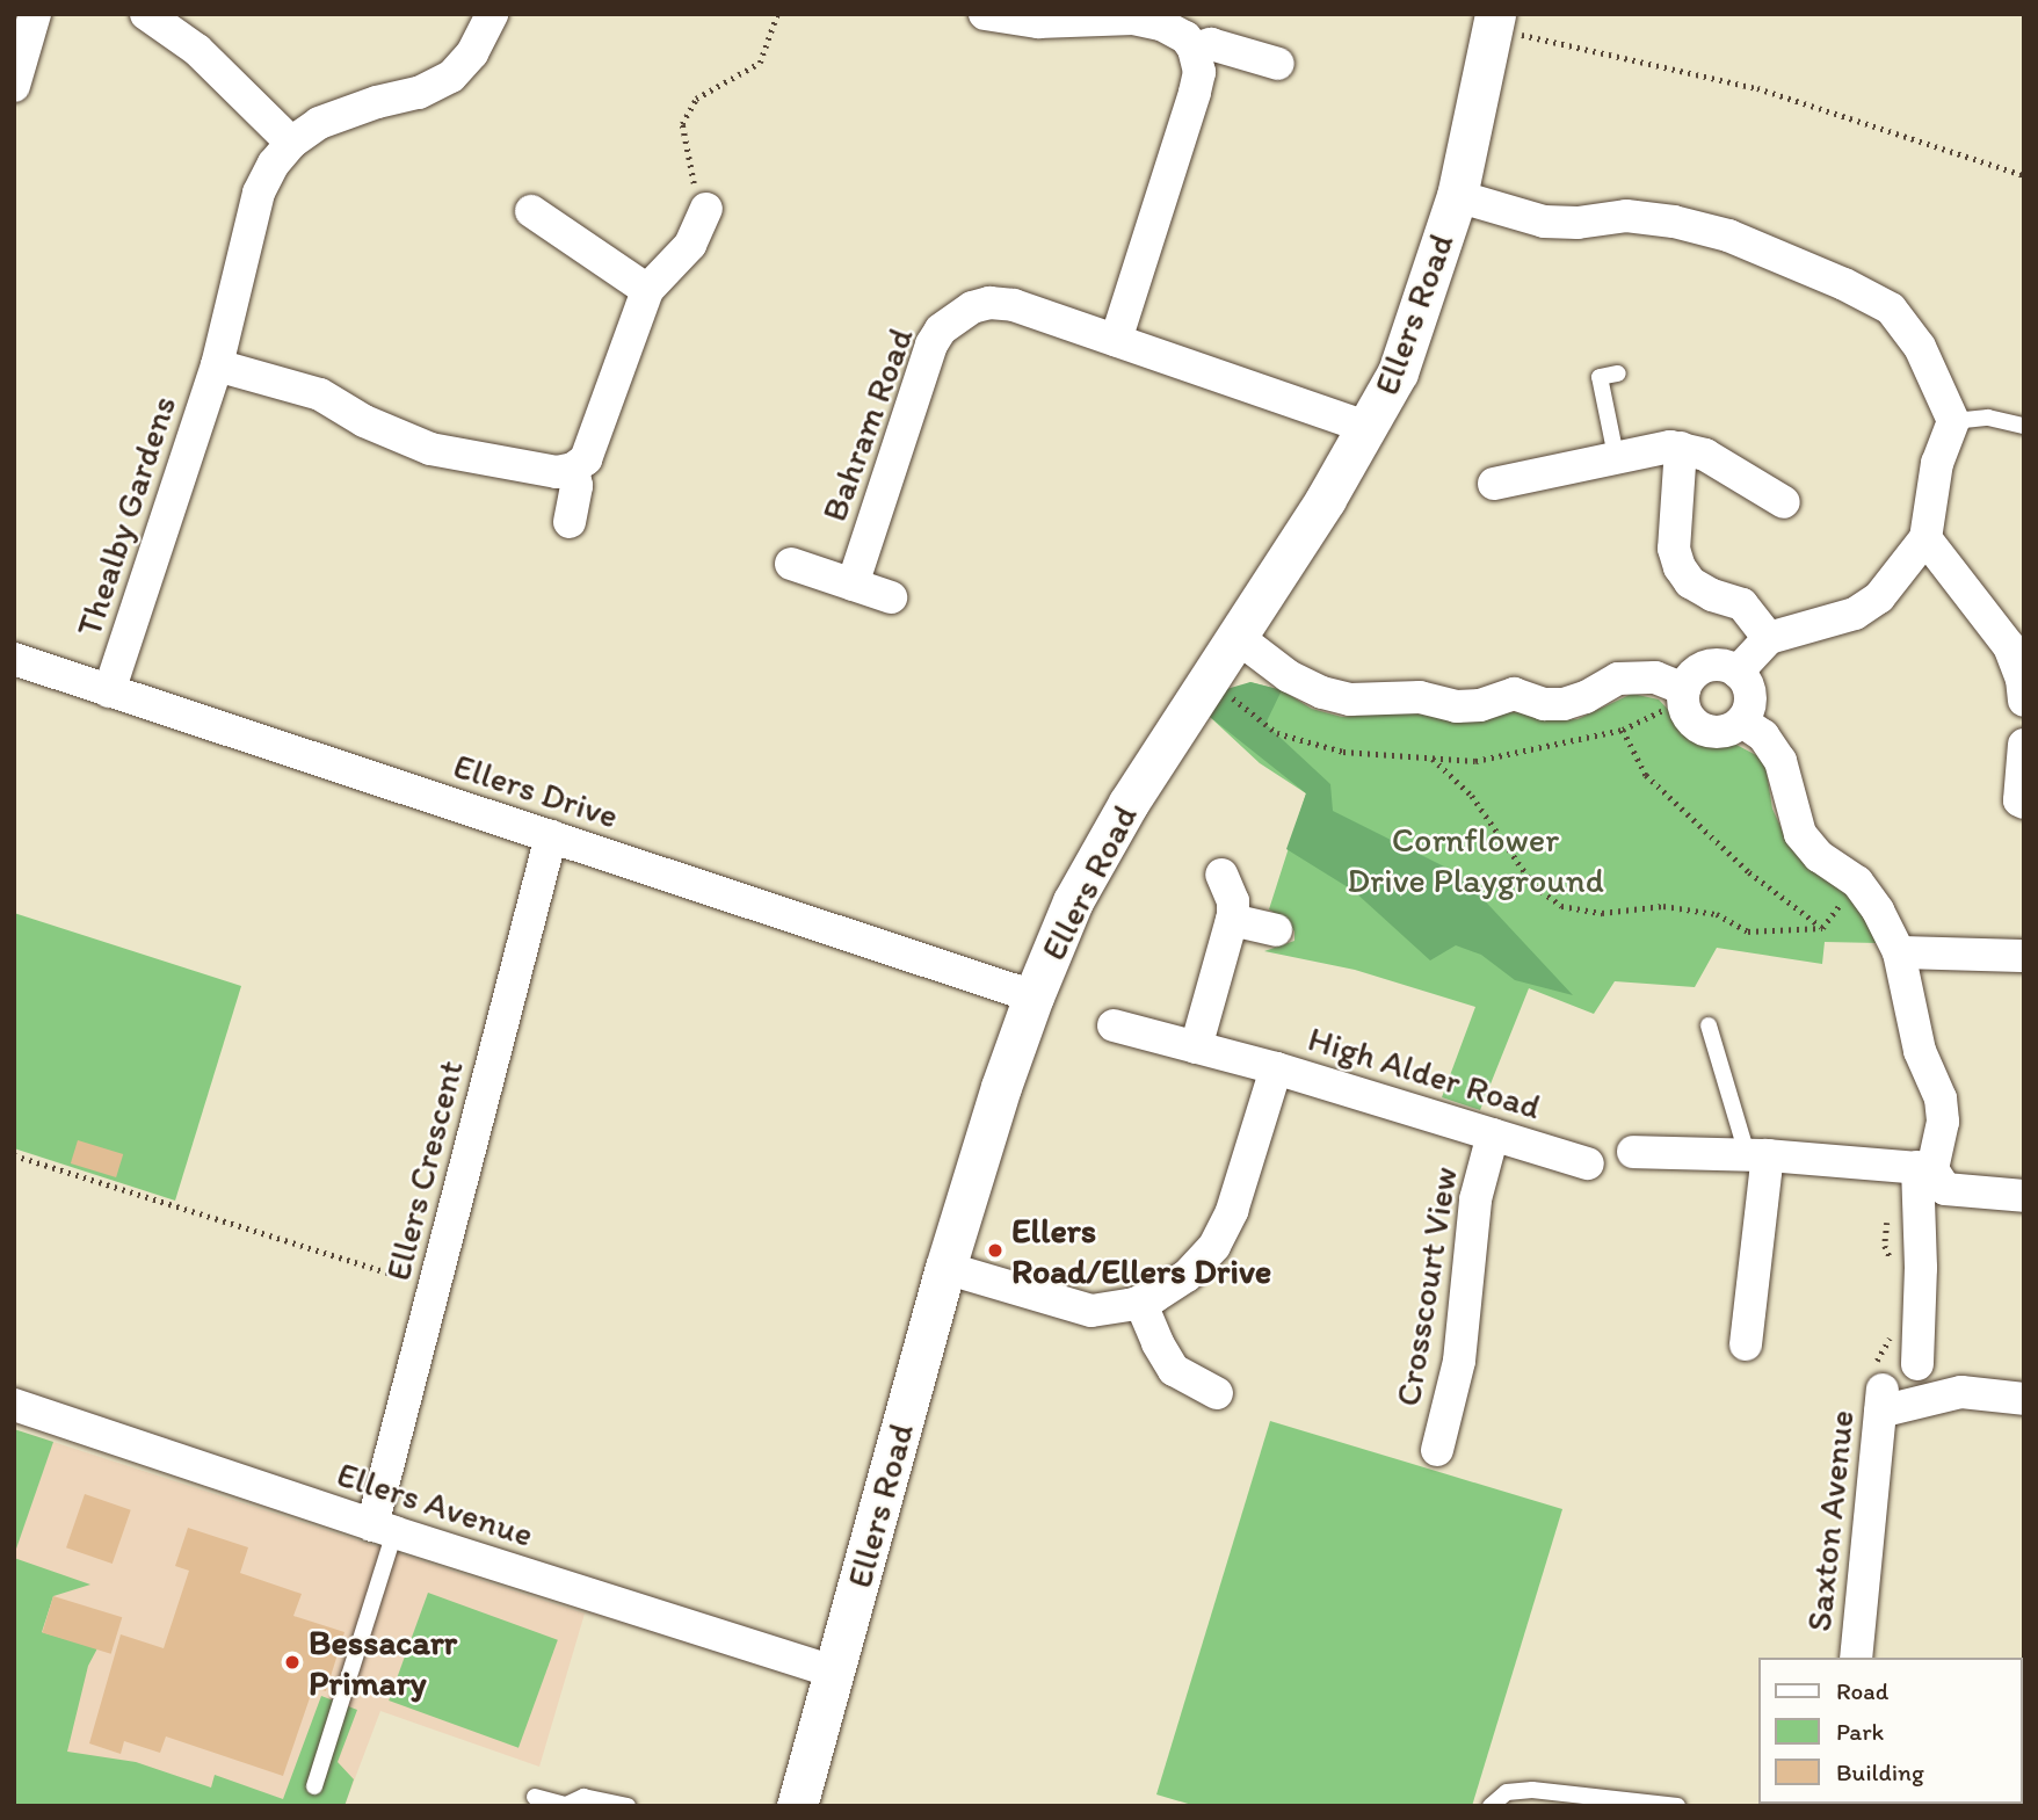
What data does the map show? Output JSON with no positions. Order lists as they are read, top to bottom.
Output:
{
  "streets": {
    "street": [
      "Ellers Road",
      "Bahram Road",
      "Thealby Gardens",
      "Ellers Drive",
      "High Alder Road",
      "Ellers Crescent",
      "Crosscourt View",
      "Ellers Avenue",
      "Saxton Avenue"
    ]
  },
  "crossings": [
    ["Ellers Road", "Bahram Road"],
    ["Ellers Road", "Ellers Drive"],
    ["Ellers Road", "High Alder Road"],
    ["Ellers Road", "Ellers Avenue"],
    ["Thealby Gardens", "Ellers Drive"],
    ["Ellers Drive", "Ellers Crescent"],
    ["High Alder Road", "Crosscourt View"],
    ["Ellers Crescent", "Ellers Avenue"]
  ],
  "parks": ["Cornflower Drive Playground"],
  "places": ["Ellers Road/Ellers Drive", "Bessacarr Primary"],
  "legend": ["Road", "Park", "Building"]
}
